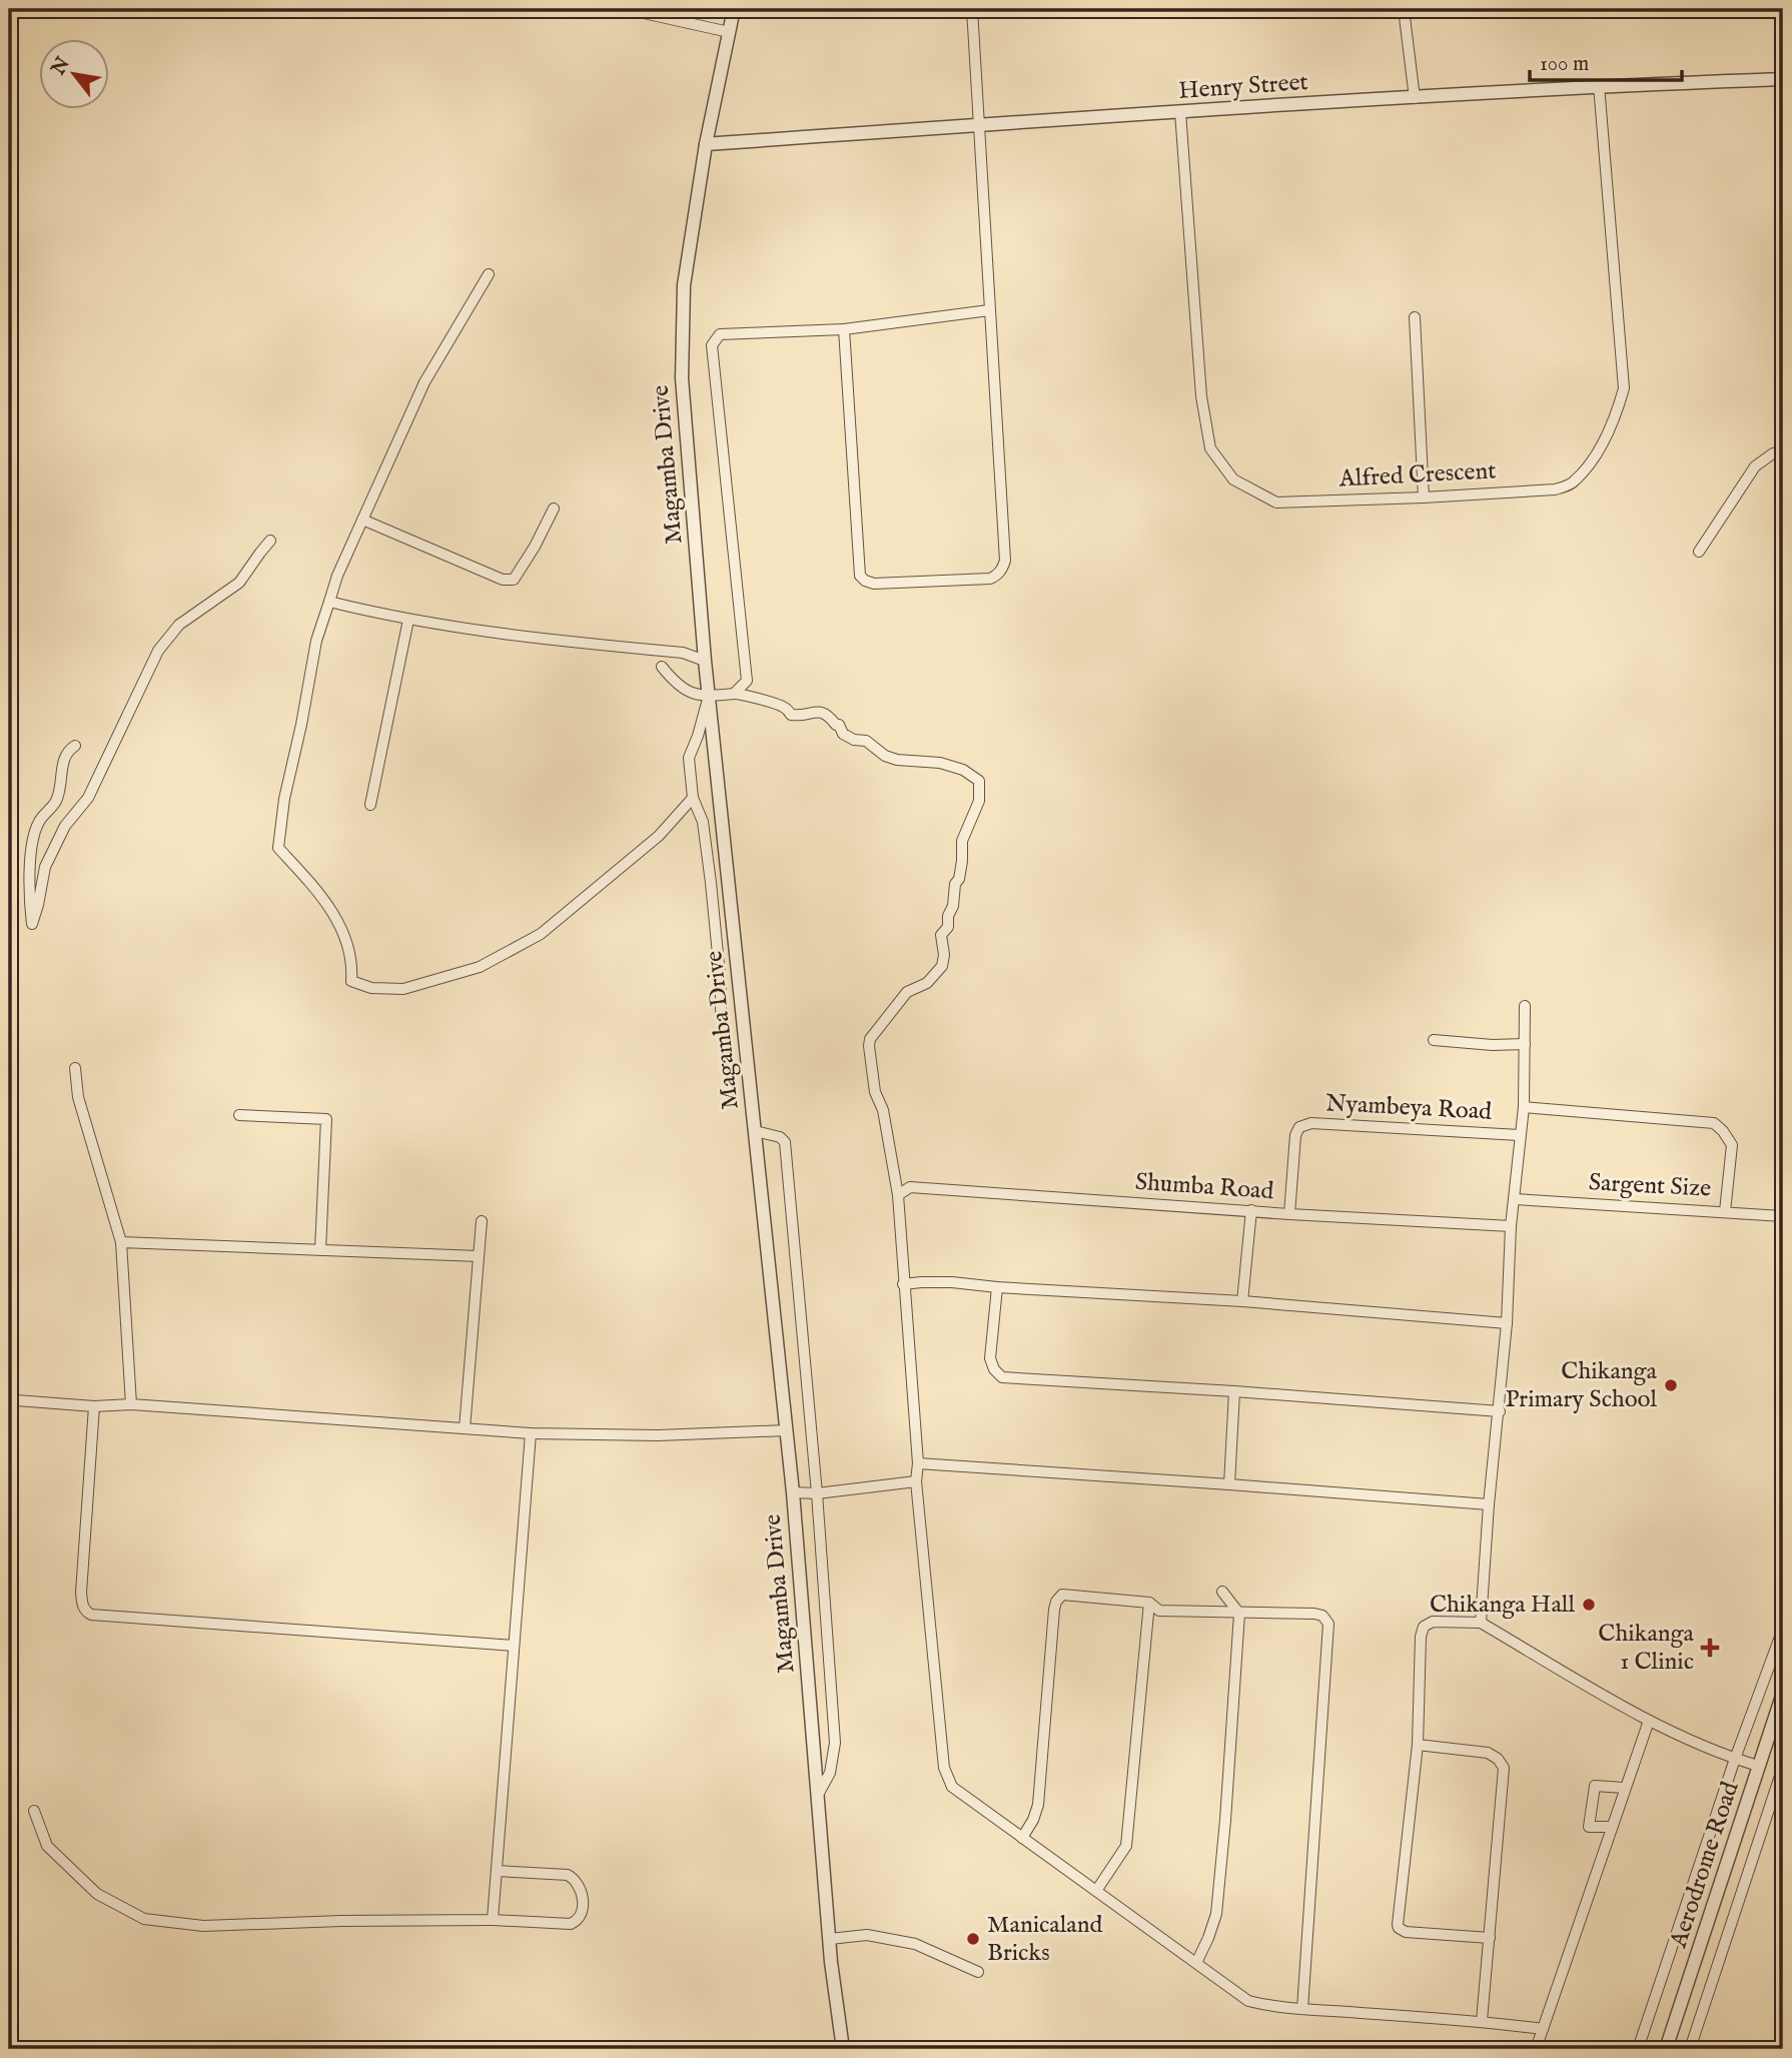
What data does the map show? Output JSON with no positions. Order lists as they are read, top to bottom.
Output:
{
  "streets": {
    "street": [
      "Henry Street",
      "Magamba Drive",
      "Alfred Crescent",
      "Nyambeya Road",
      "Sargent Size",
      "Shumba Road",
      "Aerodrome Road"
    ]
  },
  "crossings": [
    ["Henry Street", "Magamba Drive"],
    ["Henry Street", "Alfred Crescent"],
    ["Nyambeya Road", "Shumba Road"]
  ],
  "places": {
    "other": ["Chikanga Primary School", "Chikanga Hall", "Manicaland Bricks"],
    "health": ["Chikanga 1 Clinic"]
  },
  "scale_bar": "100 m",
  "north": "top left"
}
